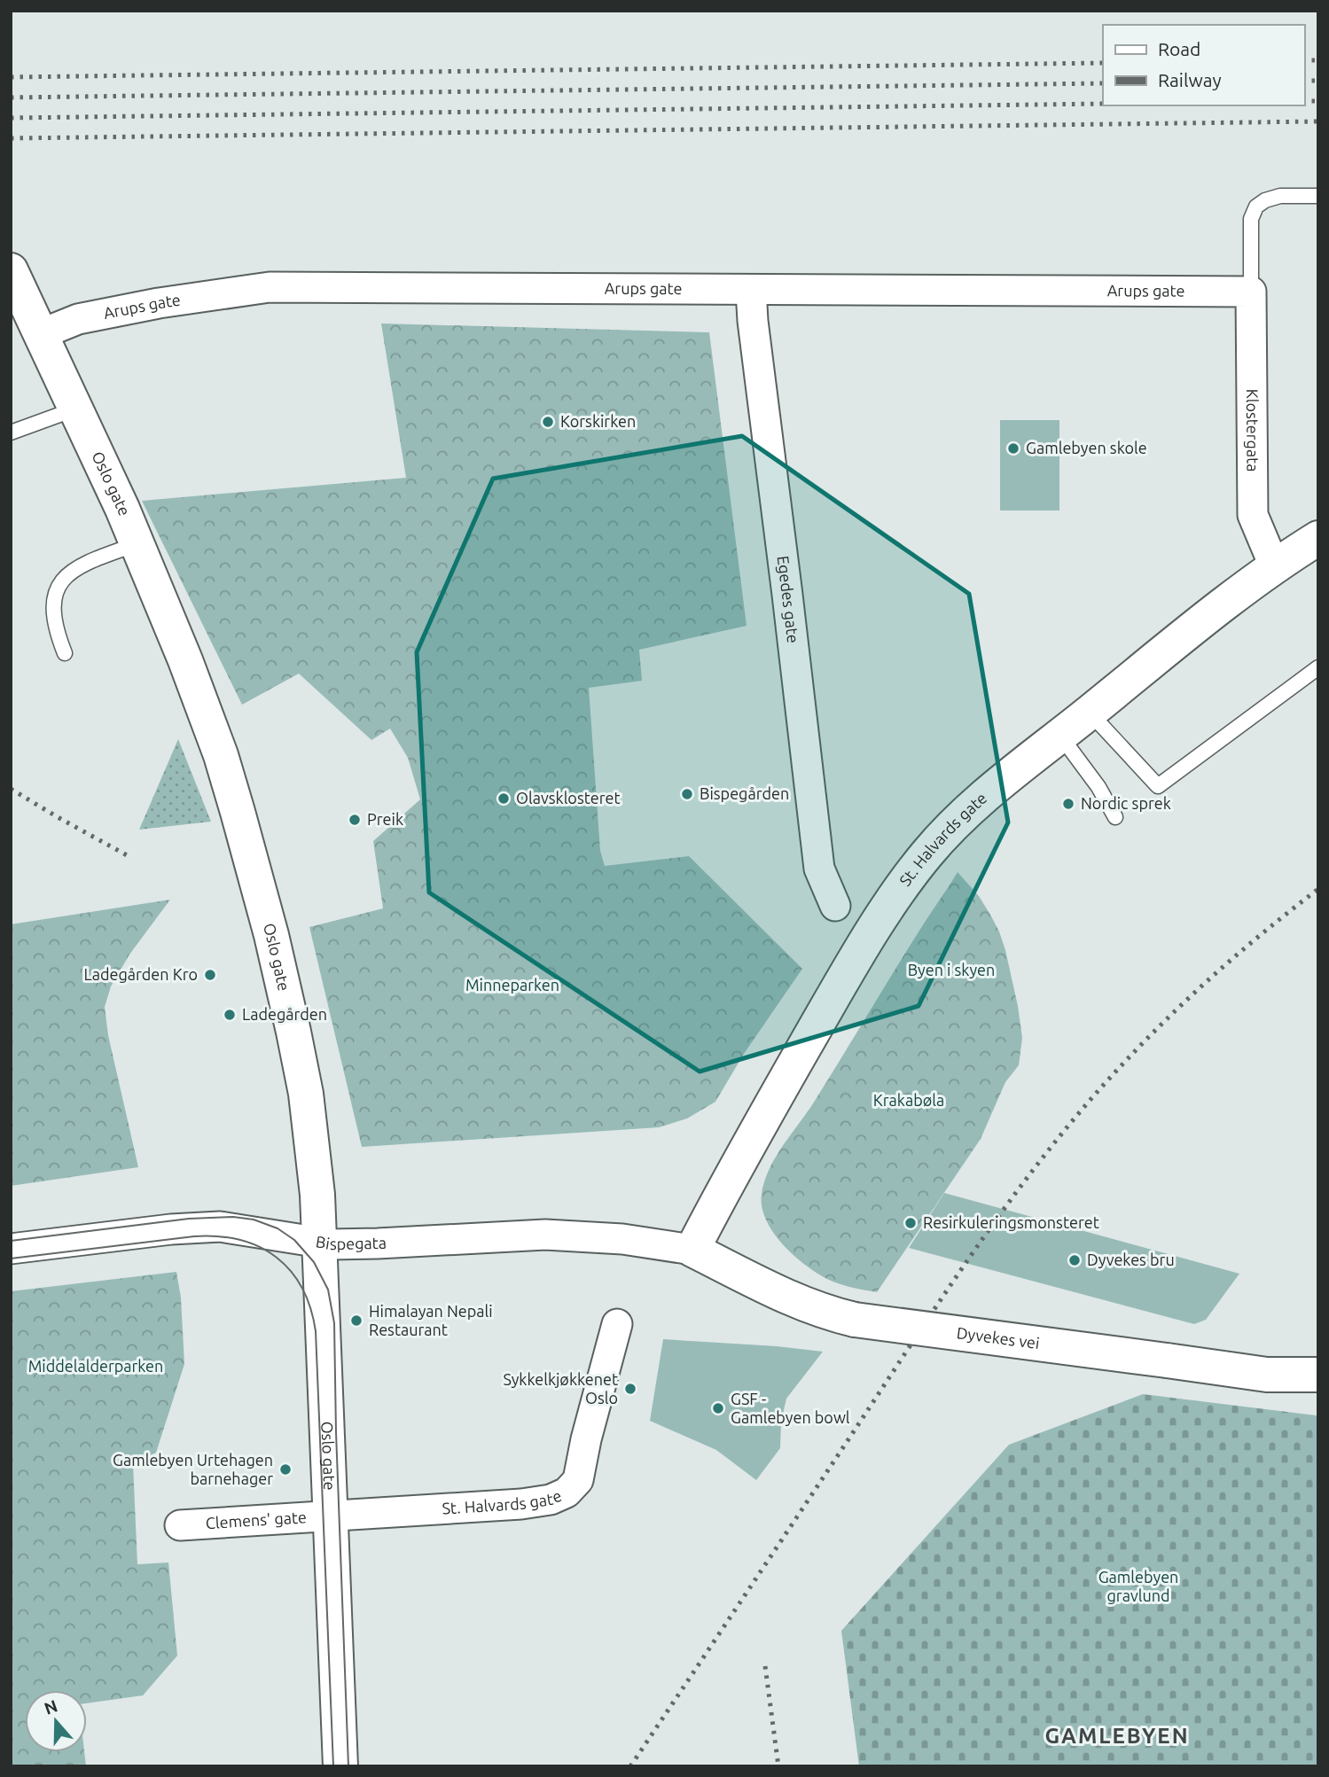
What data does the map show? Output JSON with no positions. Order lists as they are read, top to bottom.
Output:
{
  "streets": {
    "street": [
      "Arups gate",
      "Klostergata",
      "Oslo gate",
      "Egedes gate",
      "St. Halvards gate",
      "Bispegata",
      "Dyvekes vei",
      "Clemens' gate"
    ]
  },
  "crossings": [
    ["Arups gate", "Klostergata"],
    ["Arups gate", "Oslo gate"],
    ["Arups gate", "Egedes gate"],
    ["Klostergata", "St. Halvards gate"],
    ["Oslo gate", "St. Halvards gate"],
    ["Oslo gate", "Bispegata"],
    ["Oslo gate", "Clemens' gate"],
    ["St. Halvards gate", "Bispegata"],
    ["St. Halvards gate", "Dyvekes vei"],
    ["St. Halvards gate", "Clemens' gate"],
    ["Bispegata", "Dyvekes vei"]
  ],
  "districts": ["GAMLEBYEN"],
  "parks": [
    "Byen i skyen",
    "Minneparken",
    "Krakabøla",
    "Middelalderparken",
    "Gamlebyen gravlund"
  ],
  "places": [
    "Korskirken",
    "Gamlebyen skole",
    "Bispegården",
    "Olavsklosteret",
    "Nordic sprek",
    "Preik",
    "Ladegården Kro",
    "Ladegården",
    "Resirkuleringsmonsteret",
    "Dyvekes bru",
    "Himalayan Nepali Restaurant",
    "Sykkelkjøkkenet Oslo",
    "GSF - Gamlebyen bowl",
    "Gamlebyen Urtehagen barnehager"
  ],
  "legend": ["Road", "Railway"],
  "north": "top"
}
